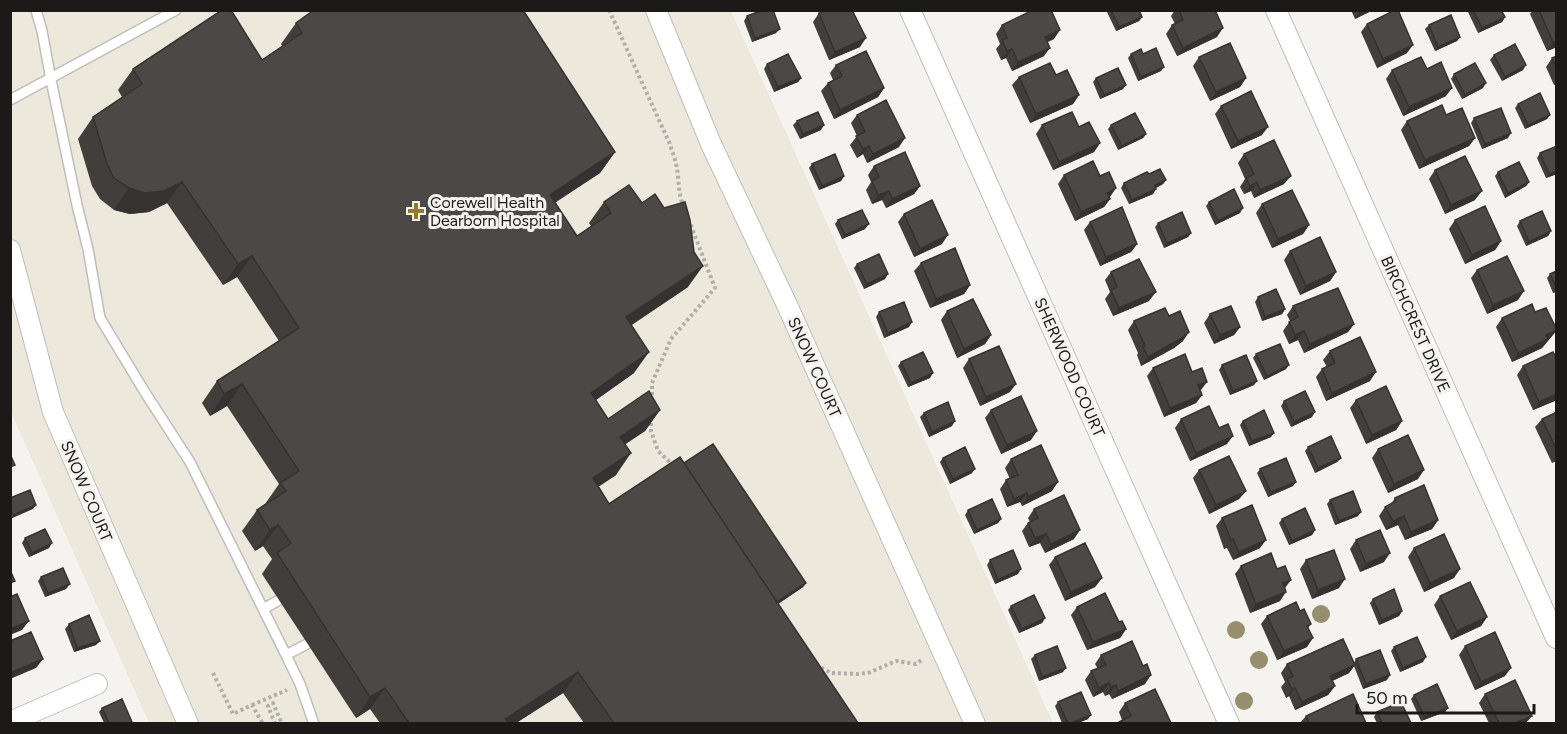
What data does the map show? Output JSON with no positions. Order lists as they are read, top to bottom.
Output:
{
  "streets": {
    "street": ["BIRCHCREST DRIVE", "SNOW COURT", "SHERWOOD COURT"]
  },
  "places": {
    "health": ["Corewell Health Dearborn Hospital"]
  },
  "scale_bar": "50 m"
}
